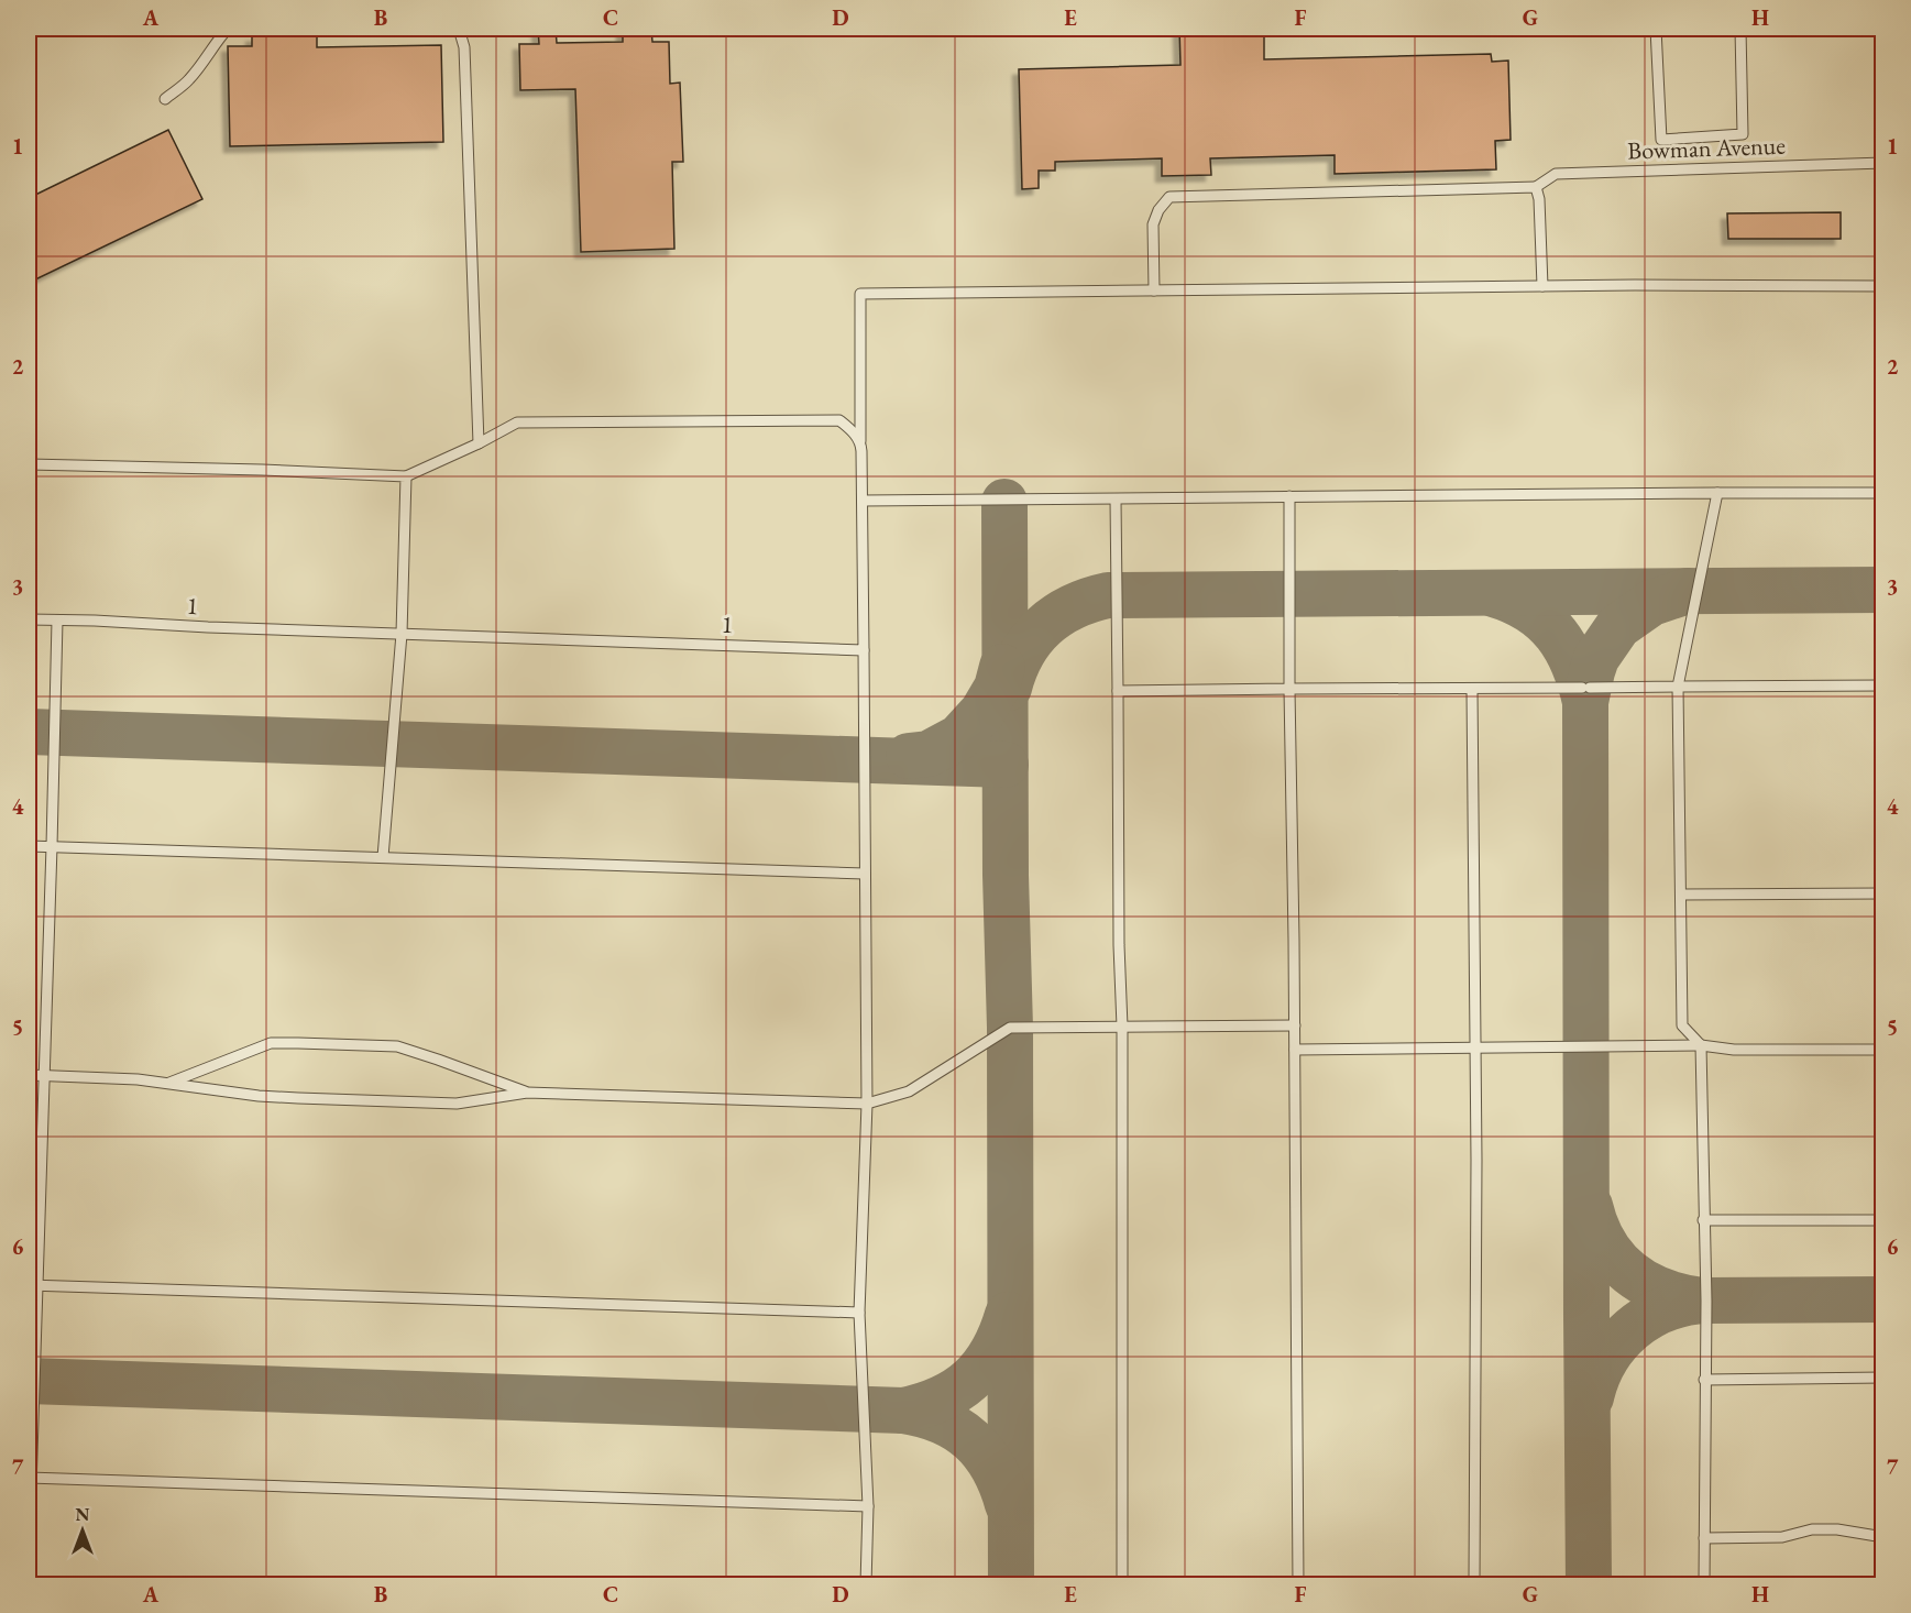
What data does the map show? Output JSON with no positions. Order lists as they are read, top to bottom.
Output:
{
  "streets": {
    "lane": ["Bowman Avenue", "1"]
  },
  "north": "top",
  "grid": {
    "columns": [
      "A",
      "B",
      "C",
      "D",
      "E",
      "F",
      "G",
      "H"
    ],
    "rows": [
      "1",
      "2",
      "3",
      "4",
      "5",
      "6",
      "7"
    ]
  }
}
